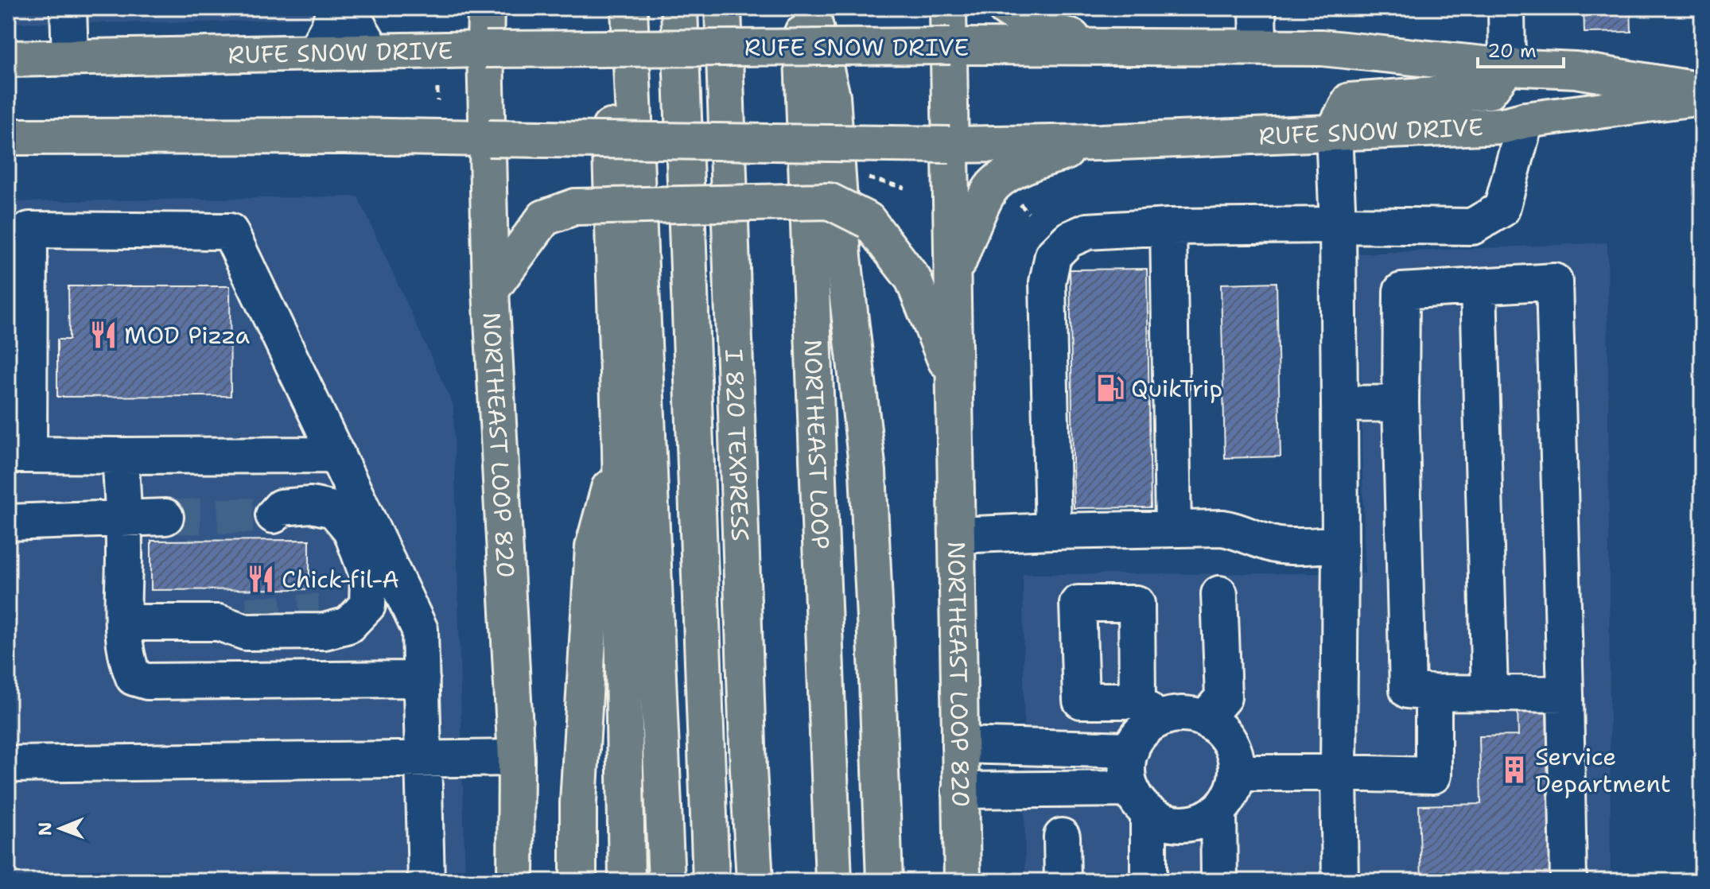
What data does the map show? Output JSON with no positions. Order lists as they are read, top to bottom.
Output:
{
  "streets": {
    "main road": [
      "RUFE SNOW DRIVE",
      "NORTHEAST LOOP 820",
      "I 820 TEXPRESS",
      "NORTHEAST LOOP"
    ]
  },
  "crossings": [
    ["RUFE SNOW DRIVE", "NORTHEAST LOOP 820"]
  ],
  "places": {
    "restaurant": ["MOD Pizza", "Chick-fil-A"],
    "fuel station": ["QuikTrip"],
    "building": ["Service Department"]
  },
  "scale_bar": "20 m",
  "north": "left"
}
